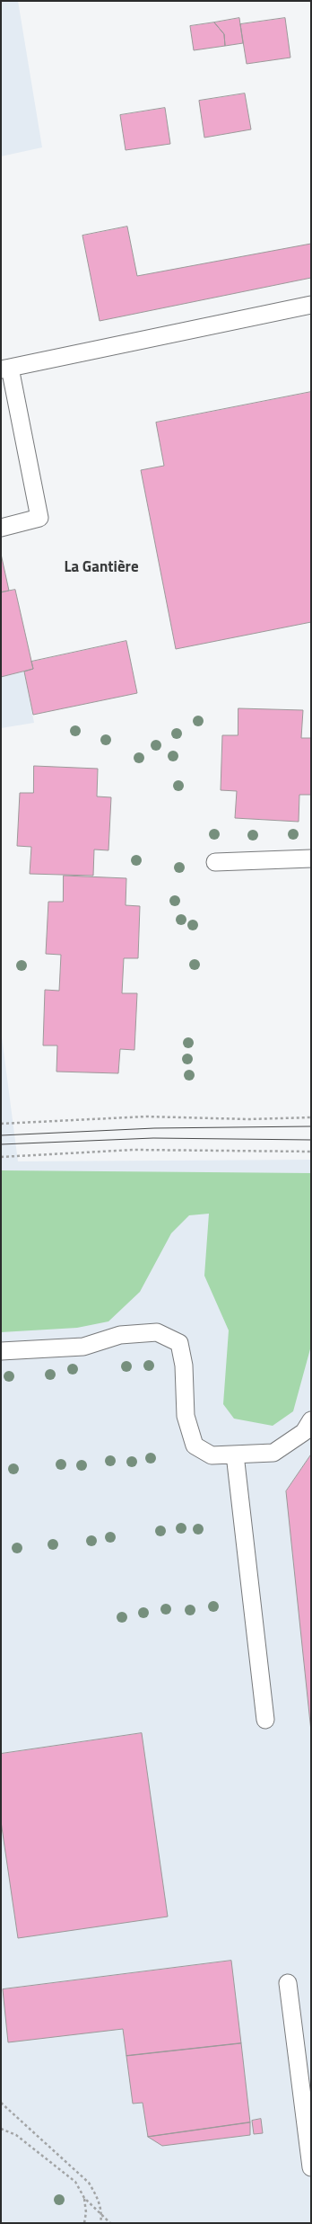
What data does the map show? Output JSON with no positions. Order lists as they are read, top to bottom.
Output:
{
  "districts": ["La Gantière"]
}
